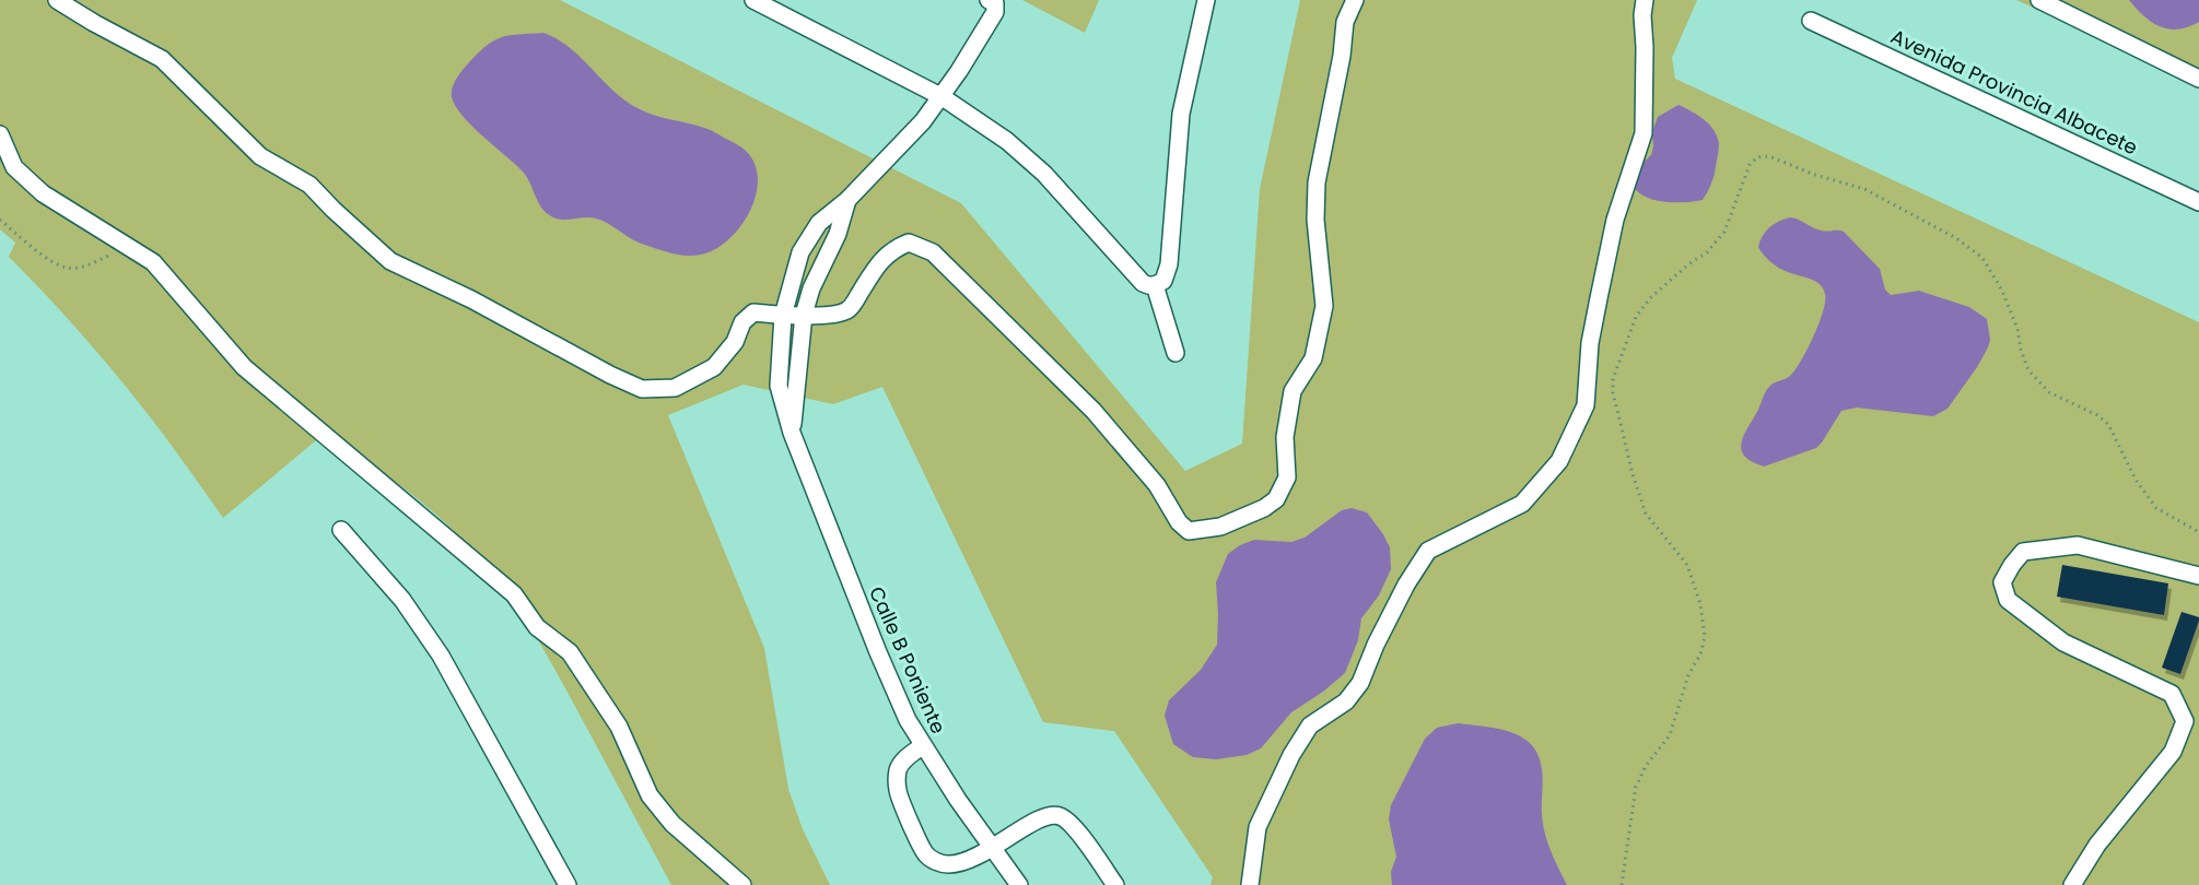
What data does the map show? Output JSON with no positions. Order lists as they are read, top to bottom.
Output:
{
  "streets": {
    "street": ["Avenida Provincia Albacete", "Calle B Poniente"]
  }
}
